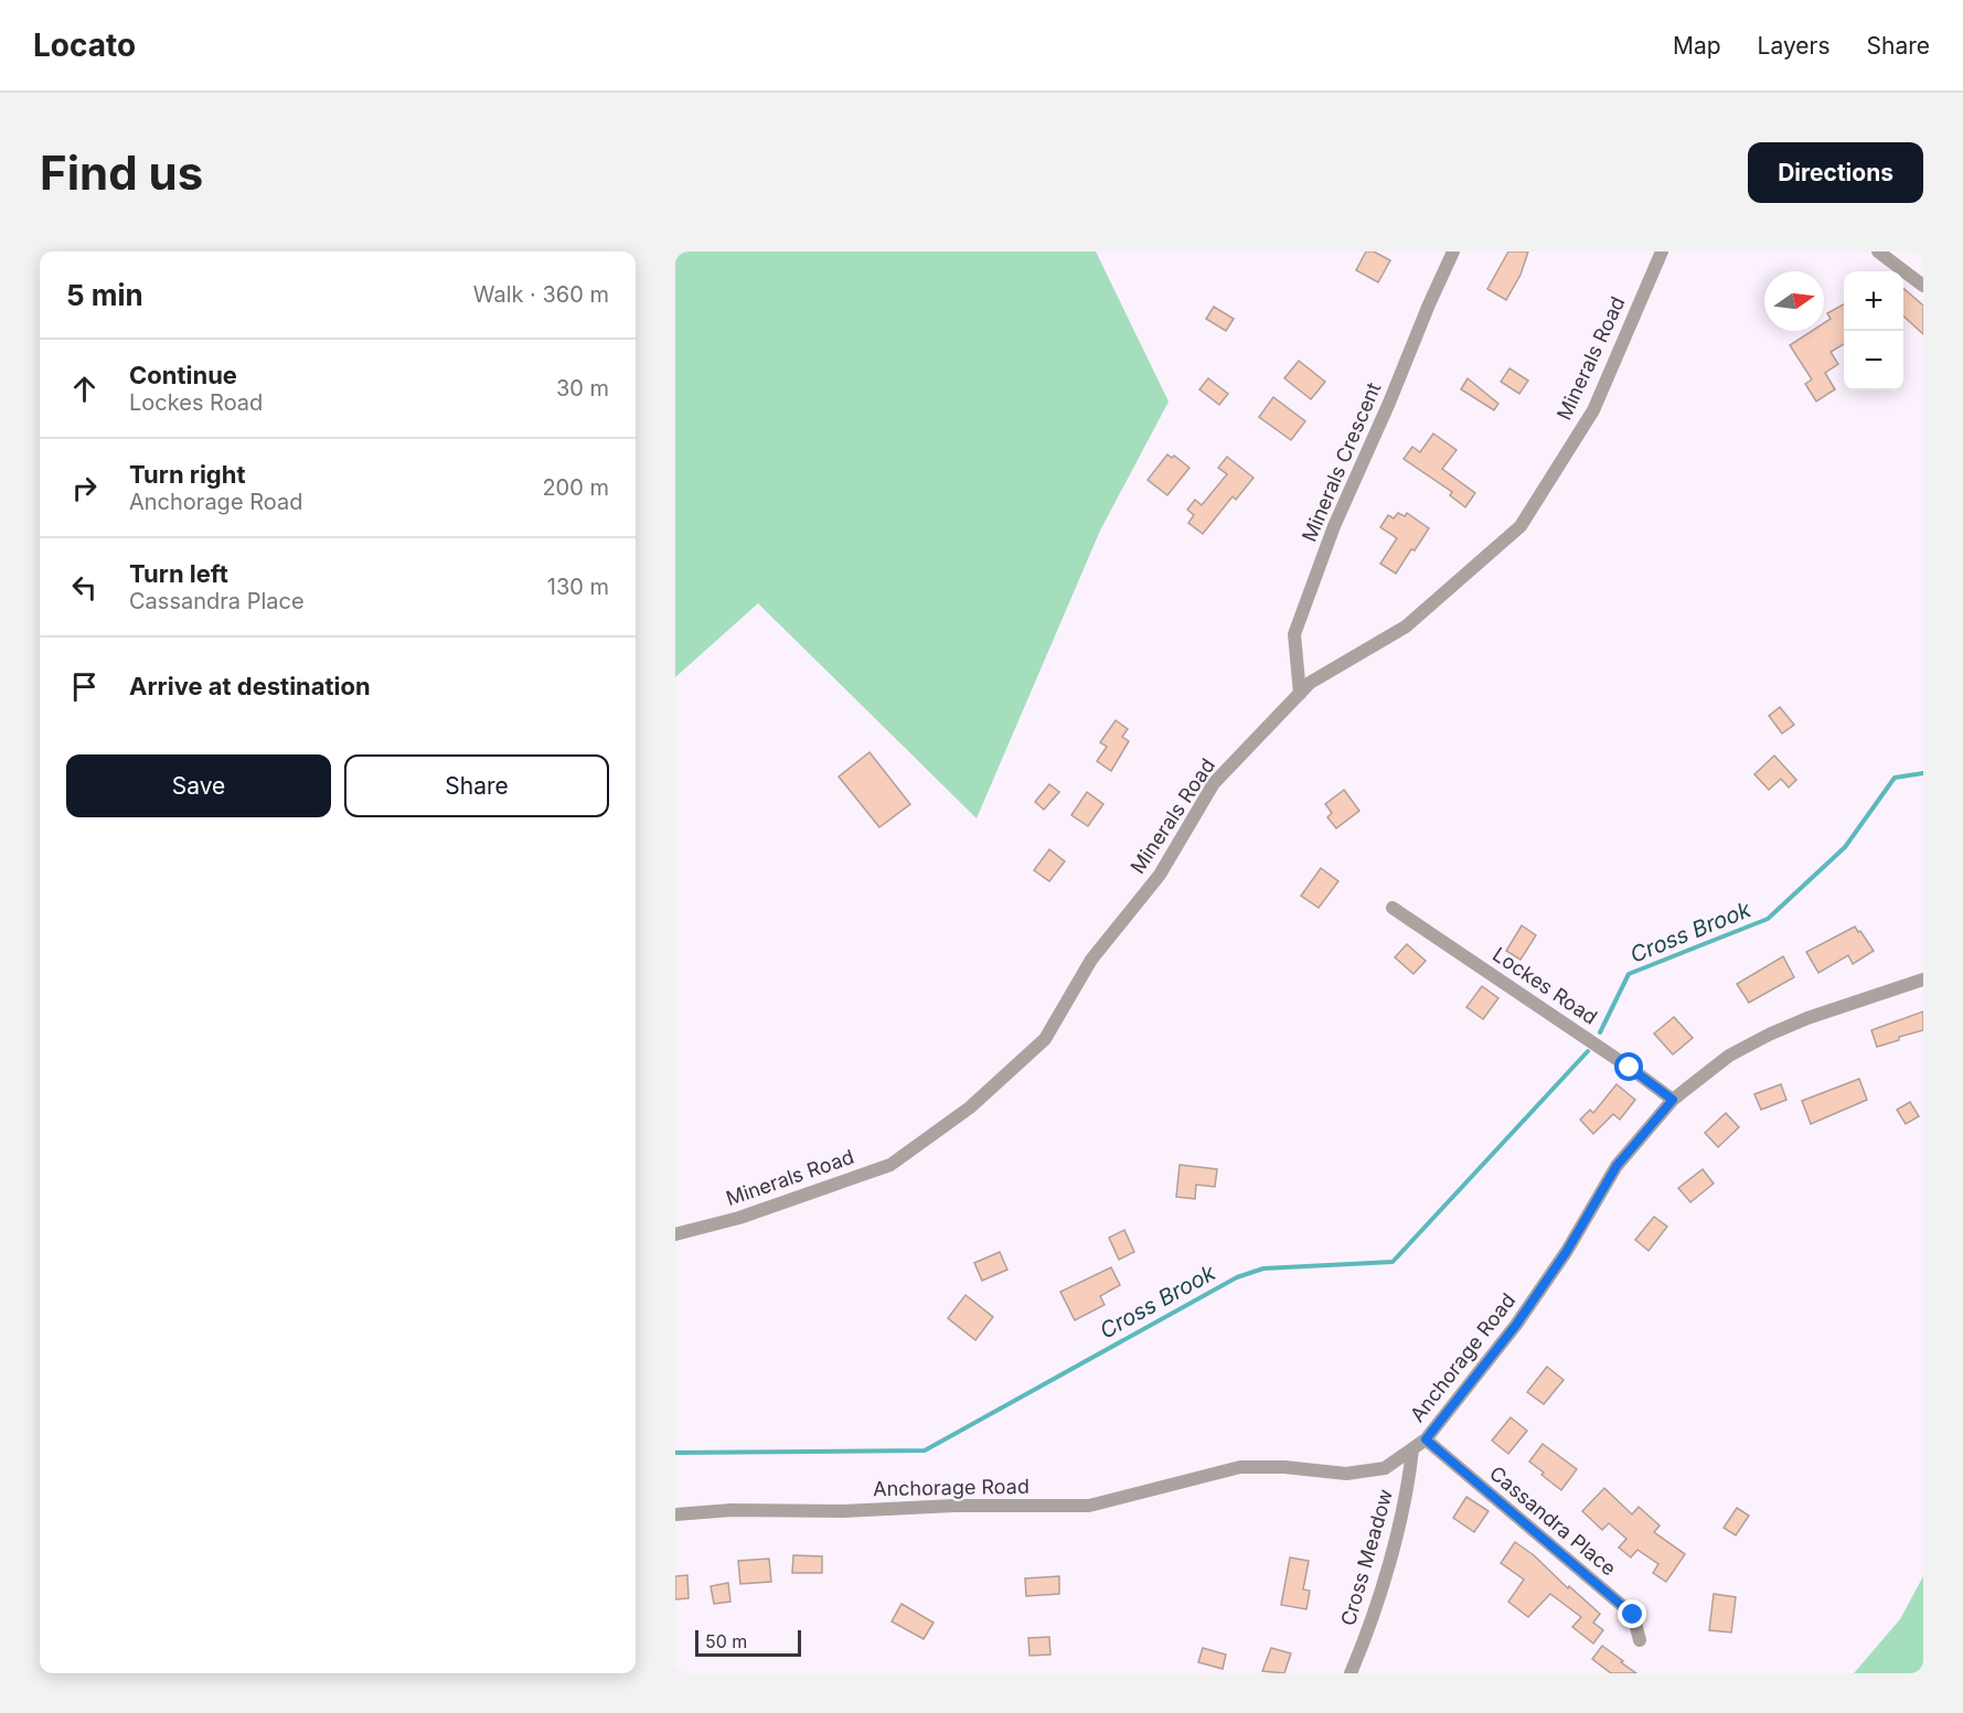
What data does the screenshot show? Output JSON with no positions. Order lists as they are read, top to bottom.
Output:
{
  "streets": {
    "street": [
      "Minerals Road",
      "Minerals Crescent",
      "Lockes Road",
      "Anchorage Road",
      "Cassandra Place",
      "Cross Meadow"
    ]
  },
  "crossings": [
    ["Minerals Road", "Minerals Crescent"],
    ["Lockes Road", "Anchorage Road"],
    ["Anchorage Road", "Cassandra Place"],
    ["Anchorage Road", "Cross Meadow"]
  ],
  "water": ["Cross Brook"],
  "scale_bar": "50 m",
  "north": "right",
  "page": {
    "header": "Locato",
    "nav": ["Map", "Layers", "Share"],
    "buttons": [
      "Directions",
      ["Save", "Share"]
    ],
    "title": "Find us",
    "heading": ["5 min", "Walk · 360 m"],
    "map_buttons": ["+", "−"],
    "list": [
      ["Continue", "Lockes Road", "30 m"],
      ["Turn right", "Anchorage Road", "200 m"],
      ["Turn left", "Cassandra Place", "130 m"],
      "Arrive at destination"
    ],
    "scale": "50 m"
  }
}
